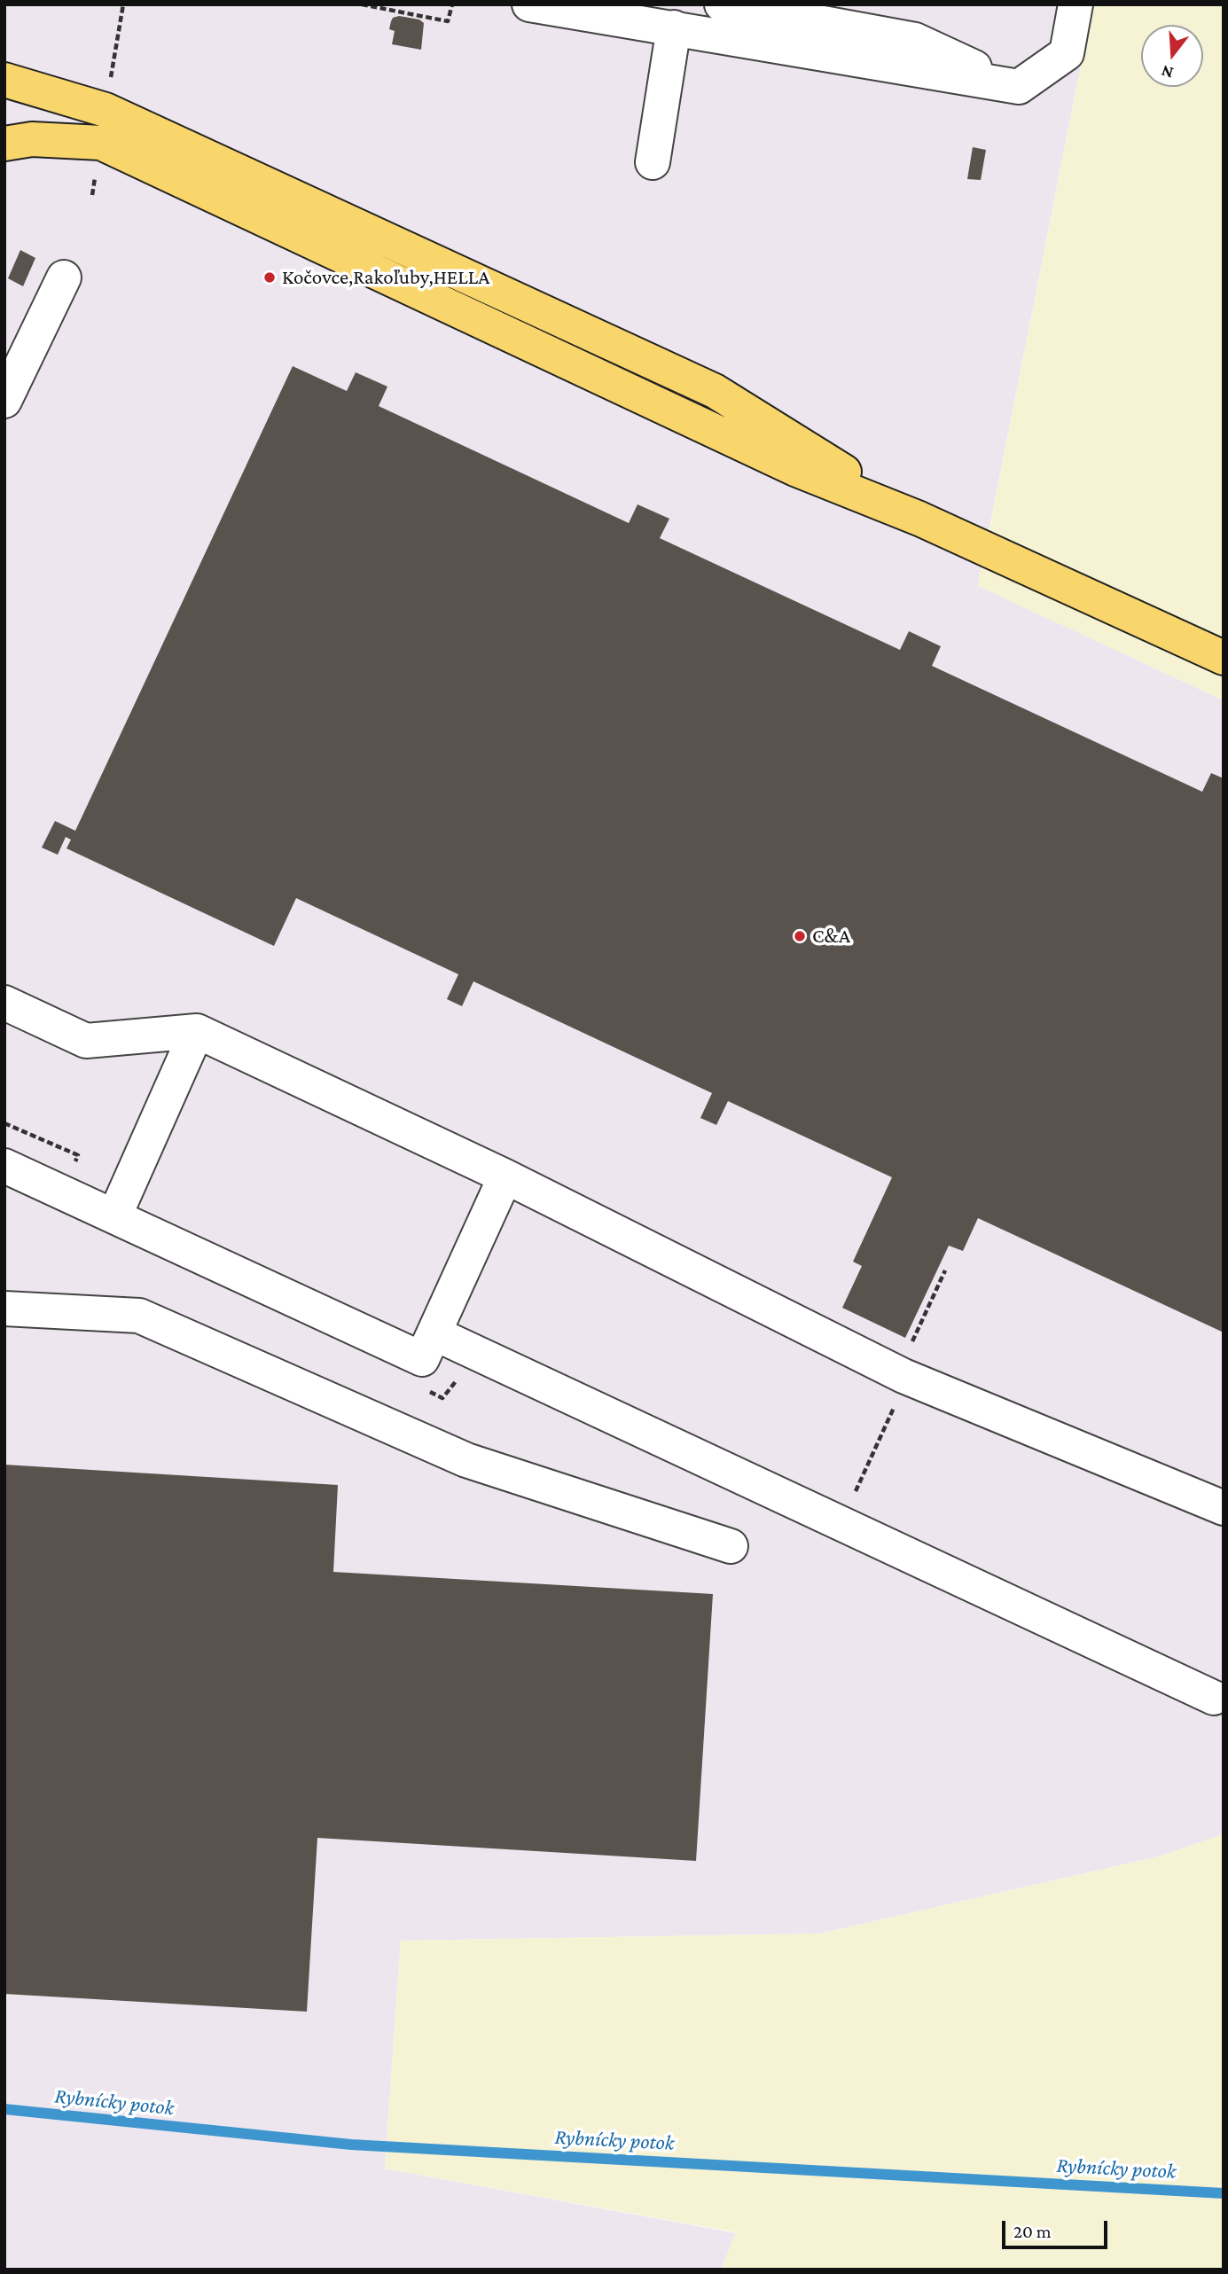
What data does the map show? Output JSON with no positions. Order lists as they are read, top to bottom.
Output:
{
  "water": ["Rybnícky potok"],
  "places": ["Kočovce,Rakoľuby,HELLA", "C&A"],
  "scale_bar": "20 m",
  "north": "bottom"
}
